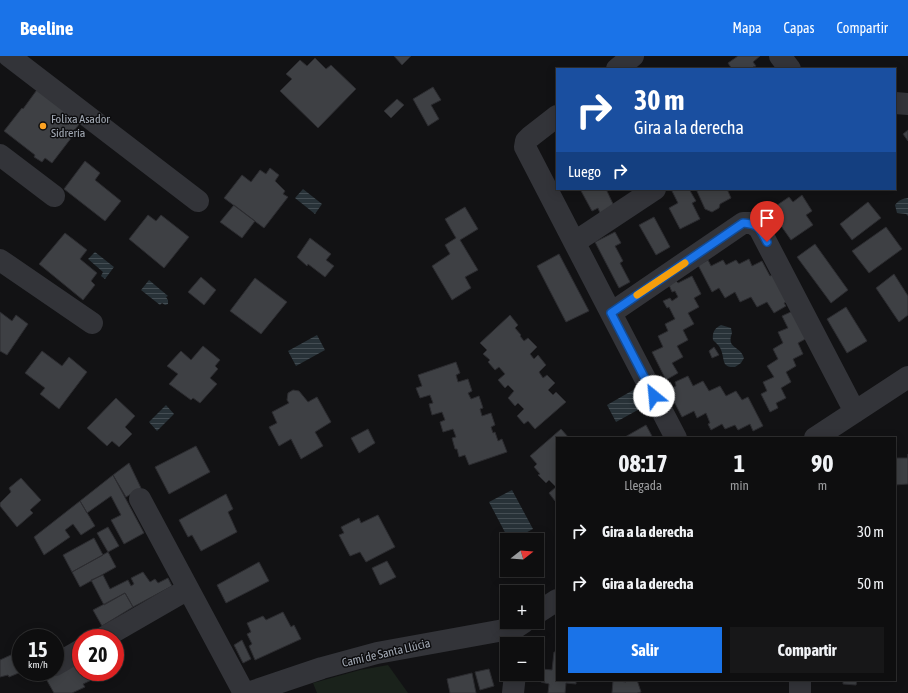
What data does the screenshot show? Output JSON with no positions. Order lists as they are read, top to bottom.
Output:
{
  "streets": {
    "street": ["Camí de Santa Llúcia"]
  },
  "places": ["Folixa Asador Sidrería"],
  "north": "right",
  "page": {
    "header": "Beeline",
    "nav": ["Mapa", "Capas", "Compartir"],
    "turn": ["30 m", "Gira a la derecha"],
    "then": "Luego",
    "eta": [
      "08:17",
      "Llegada",
      "1",
      "min",
      "90",
      "m"
    ],
    "list": [
      {
        "name": "Gira a la derecha",
        "value": "30 m"
      },
      {
        "name": "Gira a la derecha",
        "value": "50 m"
      }
    ],
    "map_buttons": ["+", "−"],
    "buttons": ["Salir", "Compartir"],
    "speed": "15 km/h",
    "limit": "20"
  }
}
